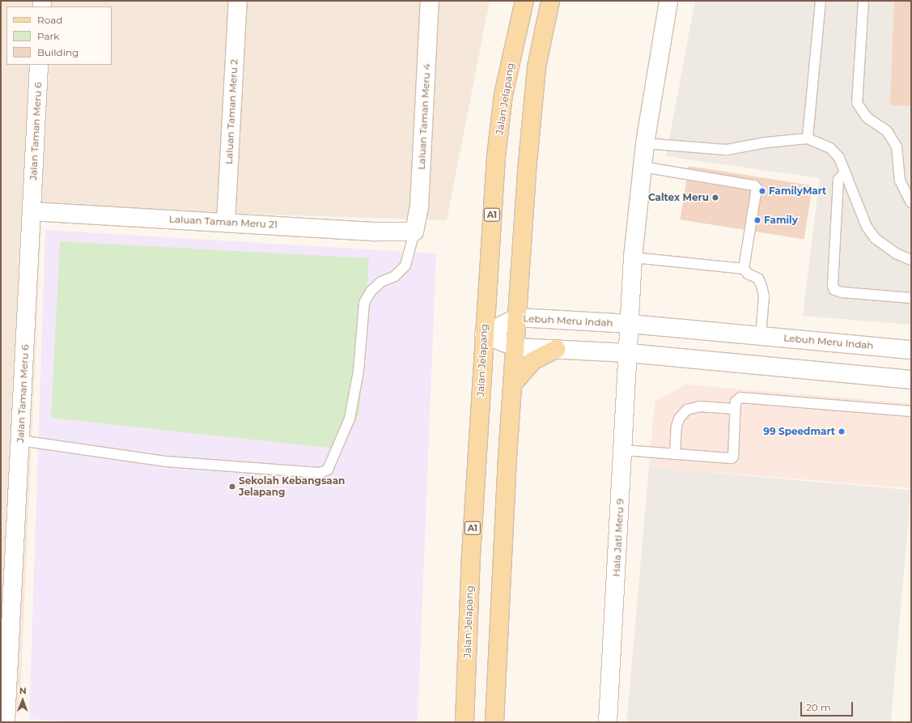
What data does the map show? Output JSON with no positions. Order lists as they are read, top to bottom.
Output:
{
  "streets": {
    "main road": ["Jalan Jelapang", "A1"],
    "street": [
      "Laluan Taman Meru 2",
      "Laluan Taman Meru 4",
      "Jalan Taman Meru 6",
      "Laluan Taman Meru 21",
      "Lebuh Meru Indah",
      "Hala Jati Meru 9"
    ]
  },
  "crossings": [
    ["Jalan Jelapang", "Lebuh Meru Indah"],
    ["Laluan Taman Meru 2", "Laluan Taman Meru 21"],
    ["Laluan Taman Meru 4", "Laluan Taman Meru 21"],
    ["Jalan Taman Meru 6", "Laluan Taman Meru 21"],
    ["Lebuh Meru Indah", "Hala Jati Meru 9"]
  ],
  "places": [
    "FamilyMart",
    "Caltex Meru",
    "Family",
    "99 Speedmart",
    "Sekolah Kebangsaan Jelapang"
  ],
  "legend": ["Road", "Park", "Building"],
  "scale_bar": "20 m",
  "north": "top"
}
